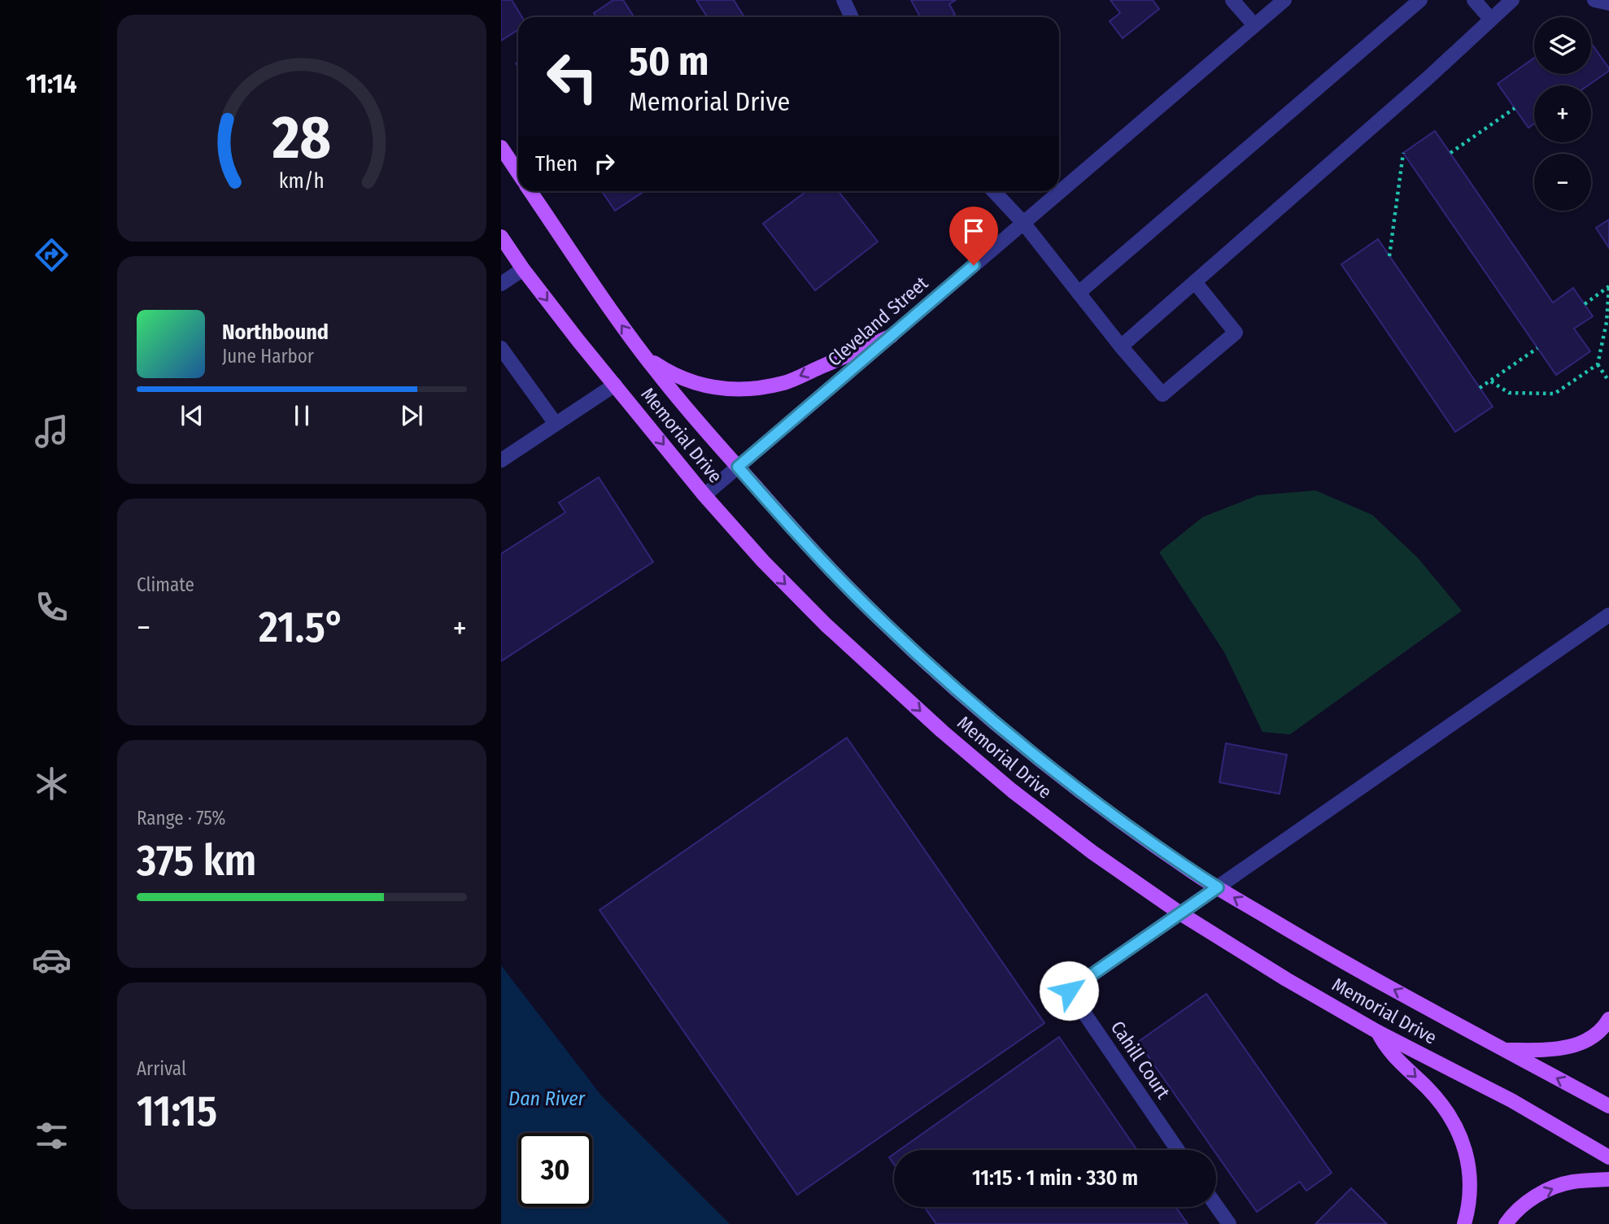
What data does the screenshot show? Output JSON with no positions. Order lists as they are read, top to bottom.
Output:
{
  "streets": {
    "main road": ["Memorial Drive"],
    "street": ["Cleveland Street", "Cahill Court"]
  },
  "crossings": [
    ["Cleveland Street", "Memorial Drive"],
    ["Memorial Drive", "Cahill Court"]
  ],
  "water": ["Dan River"],
  "page": {
    "tabs": "11:14",
    "map_buttons": ["+", "−"],
    "turn": ["50 m", "Memorial Drive"],
    "then": "Then",
    "song": ["Northbound", "June Harbor"],
    "tile": [
      "Climate",
      ["Range · 75%", "375 km"],
      ["Arrival", "11:15"]
    ],
    "heat": ["−", "21.5°", "+"],
    "limit": "30",
    "trip": "11:15 · 1 min · 330 m",
    "gauge": ["28", "km/h"]
  }
}
